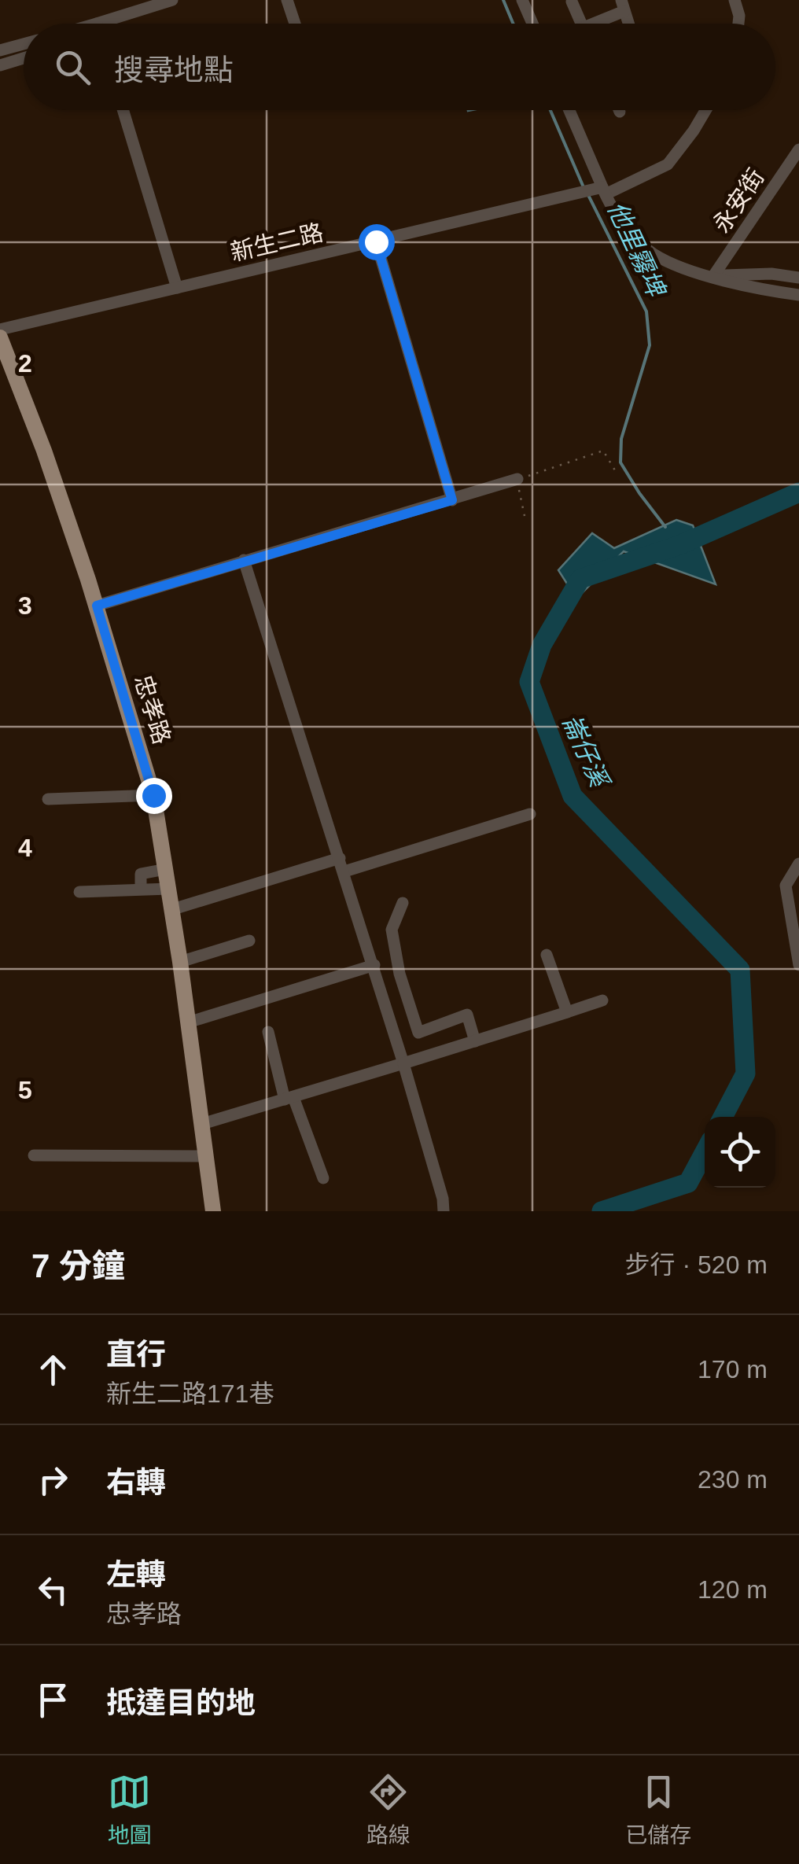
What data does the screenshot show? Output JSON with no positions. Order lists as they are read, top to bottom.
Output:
{
  "streets": {
    "main road": ["忠孝路"],
    "street": ["永安街", "新生二路"]
  },
  "water": ["他里霧埤", "崙仔溪"],
  "page": {
    "search": "搜尋地點",
    "heading": ["7 分鐘", "步行 · 520 m"],
    "list": [
      ["直行", "新生二路171巷", "170 m"],
      ["右轉", "230 m"],
      ["左轉", "忠孝路", "120 m"],
      "抵達目的地"
    ],
    "nav": ["地圖", "路線", "已儲存"]
  },
  "grid": {
    "rows": [
      "2",
      "3",
      "4",
      "5"
    ]
  }
}
